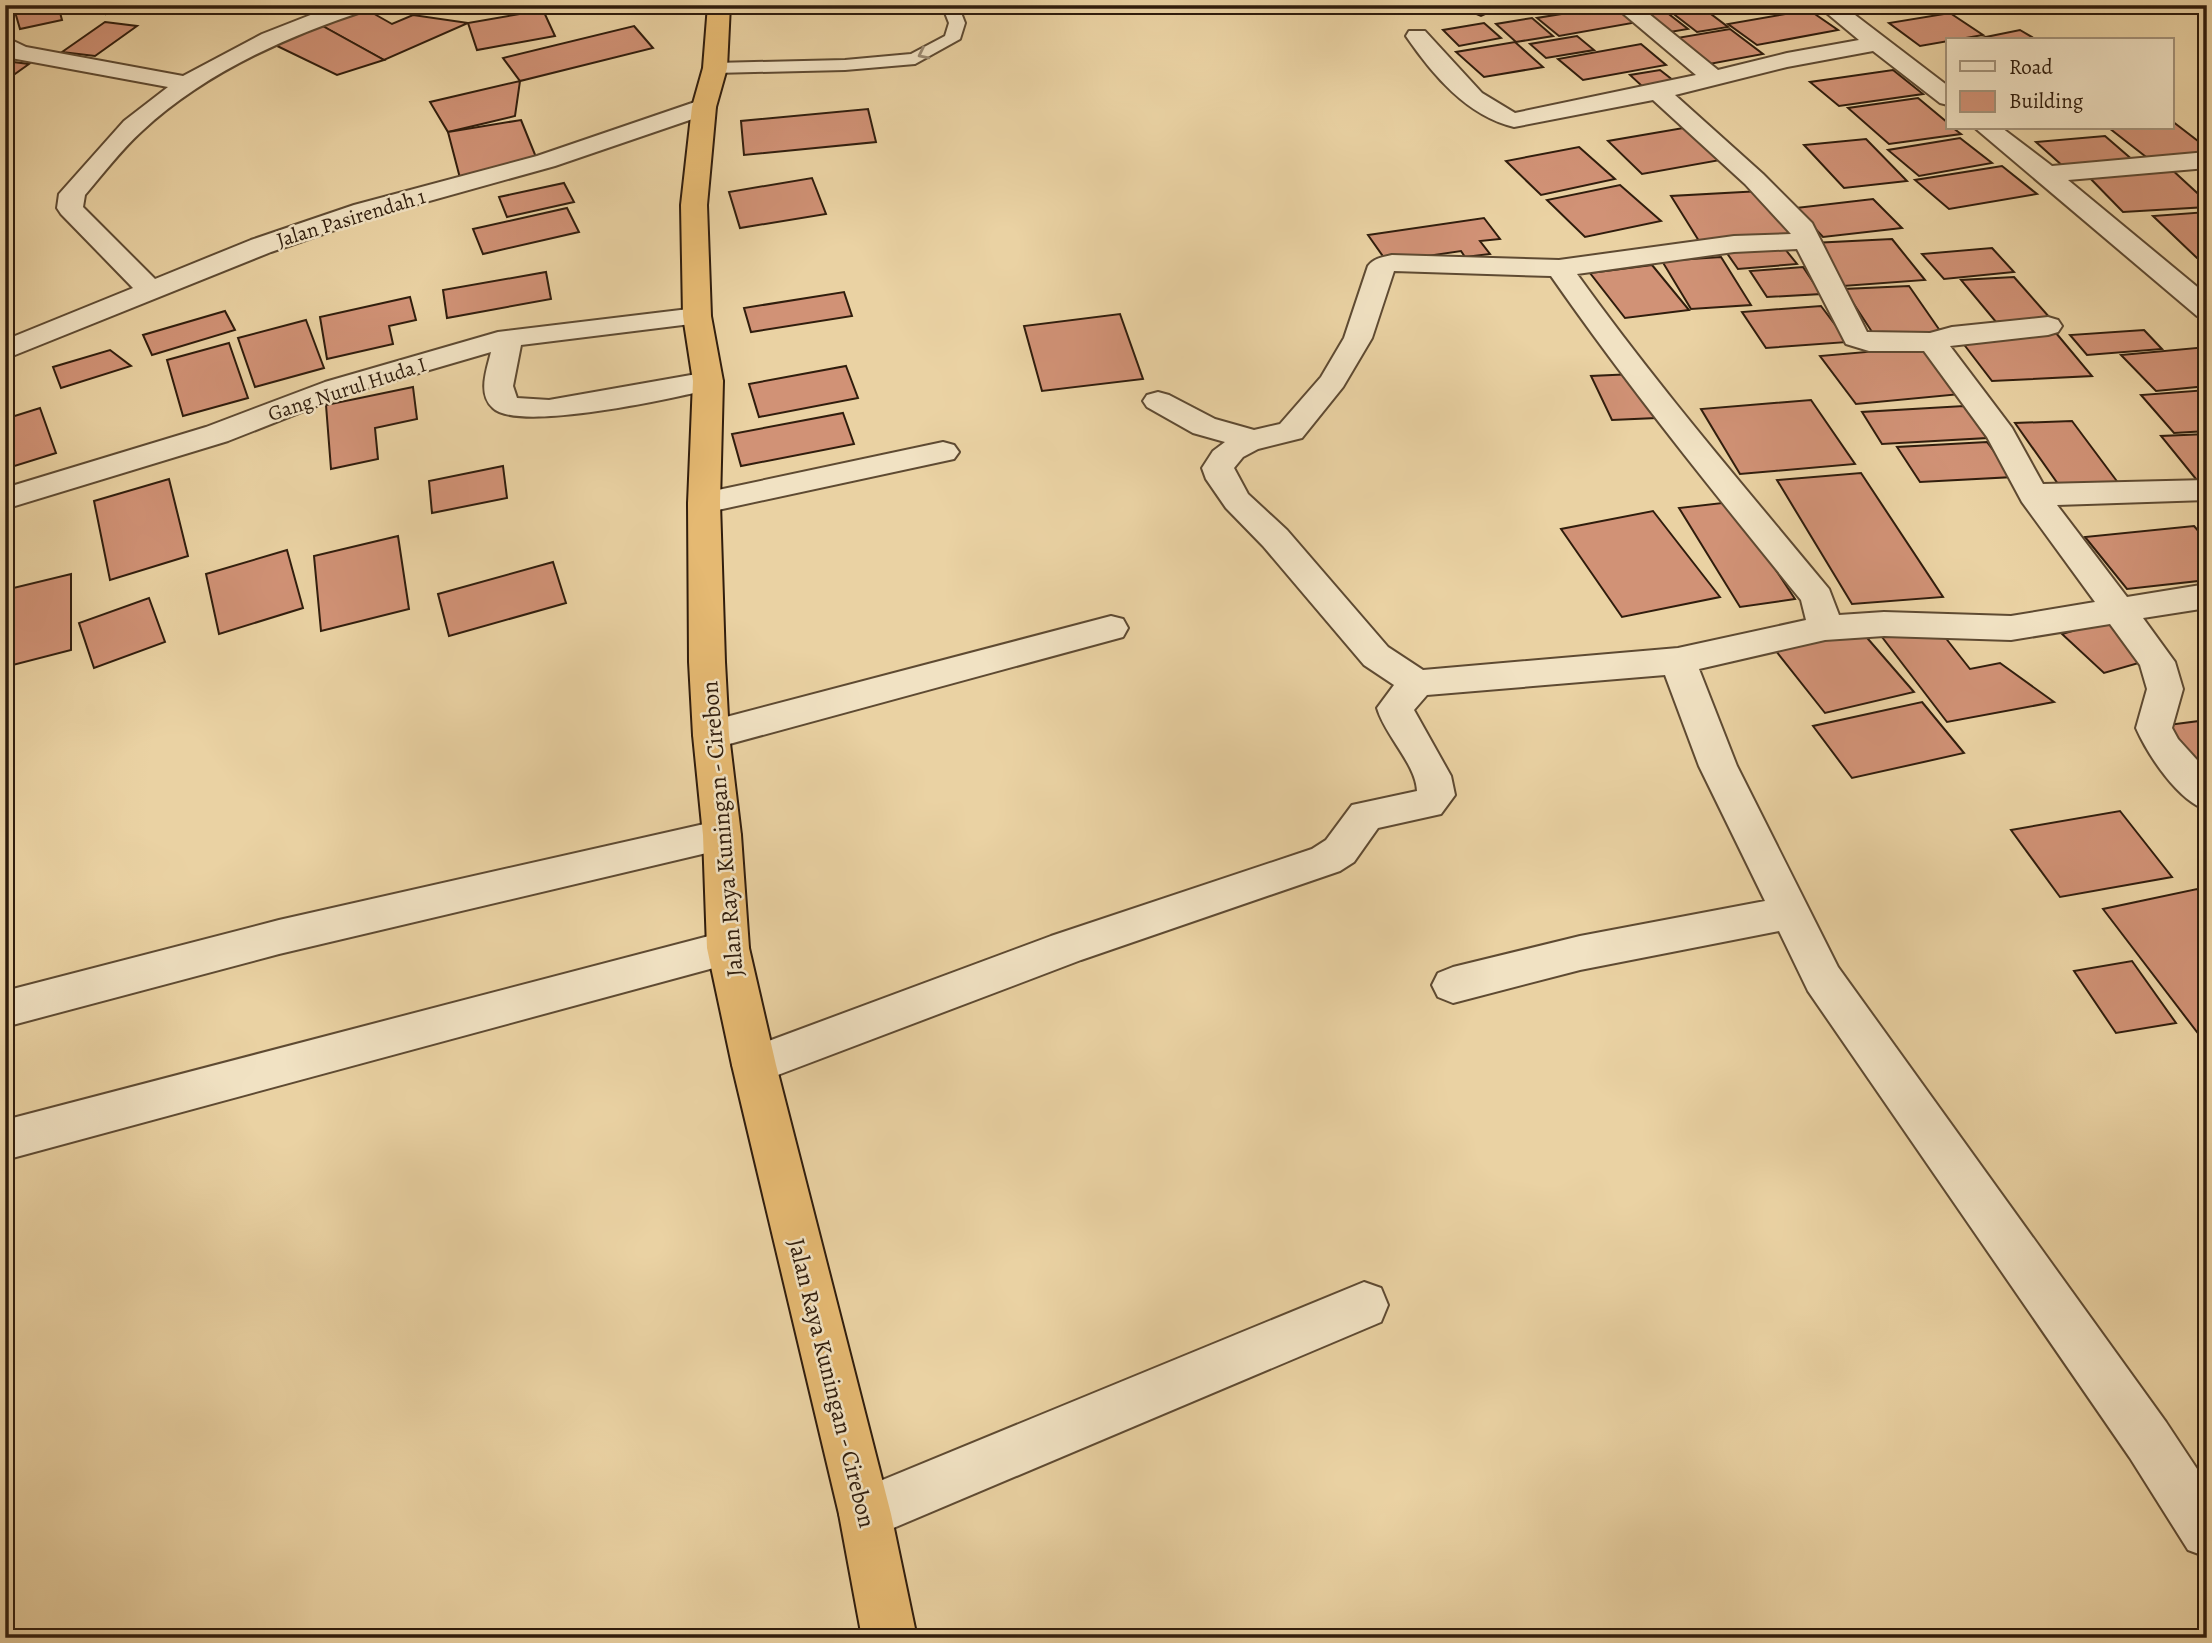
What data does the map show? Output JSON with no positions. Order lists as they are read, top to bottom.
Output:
{
  "streets": {
    "highway": ["Jalan Raya Kuningan - Cirebon"],
    "street": ["Jalan Pasirendah 1", "Gang Nurul Huda I"]
  },
  "crossings": [
    ["Jalan Pasirendah 1", "Jalan Raya Kuningan - Cirebon"],
    ["Gang Nurul Huda I", "Jalan Raya Kuningan - Cirebon"]
  ],
  "legend": ["Road", "Building"]
}
